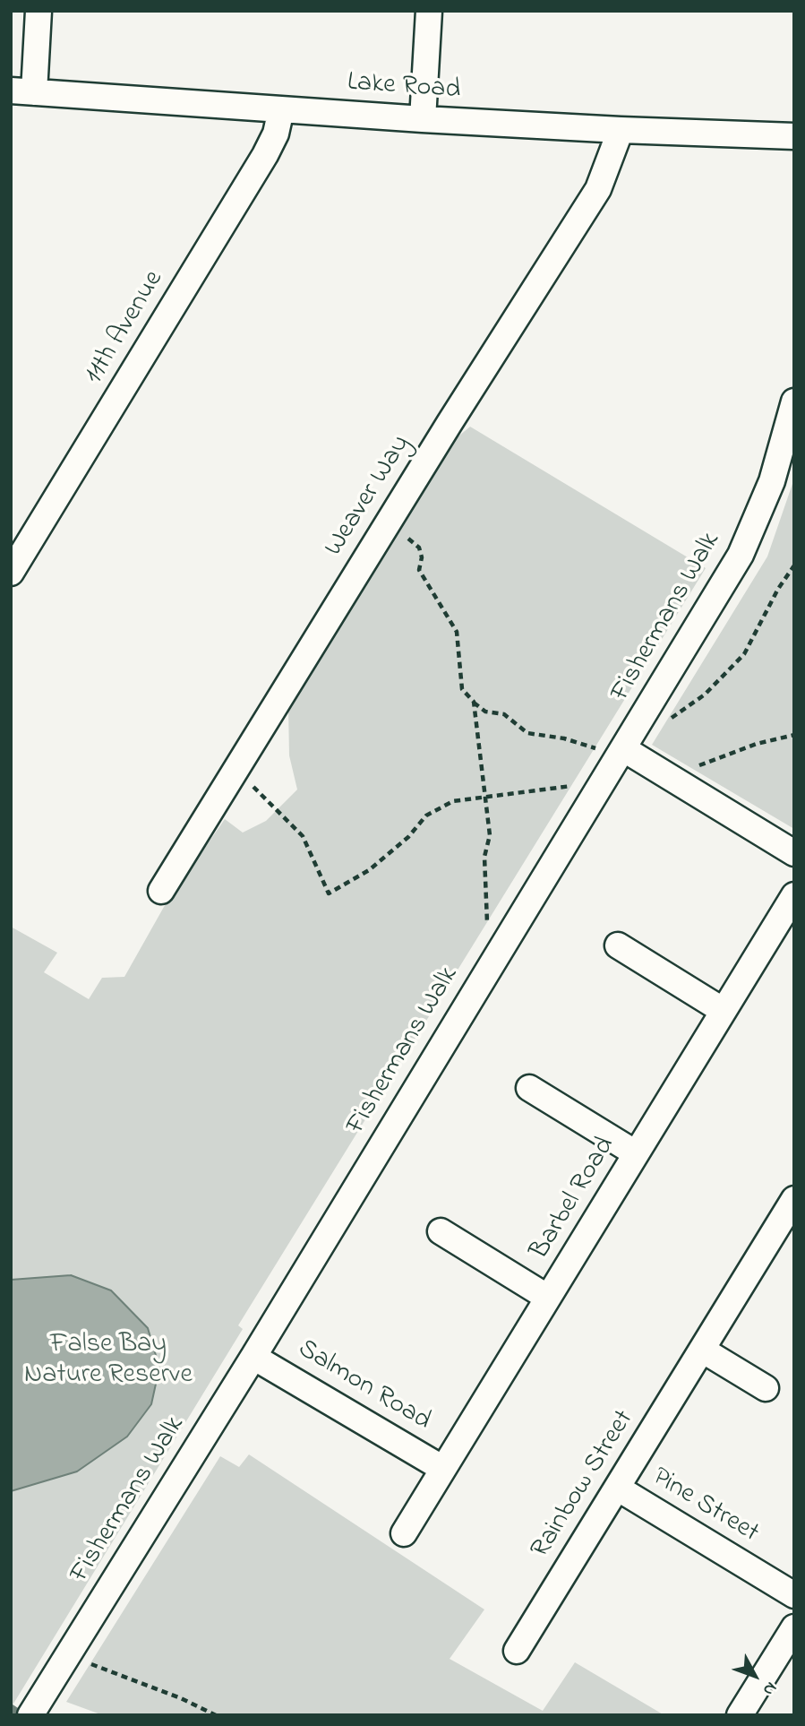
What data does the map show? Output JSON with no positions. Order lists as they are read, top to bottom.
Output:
{
  "streets": {
    "street": [
      "Lake Road",
      "11th Avenue",
      "Weaver Way",
      "Fishermans Walk",
      "Barbel Road",
      "Salmon Road",
      "Rainbow Street",
      "Pine Street"
    ]
  },
  "crossings": [
    ["Lake Road", "11th Avenue"],
    ["Lake Road", "Weaver Way"],
    ["Fishermans Walk", "Salmon Road"],
    ["Barbel Road", "Salmon Road"],
    ["Rainbow Street", "Pine Street"]
  ],
  "parks": ["False Bay Nature Reserve"],
  "north": "bottom right"
}
